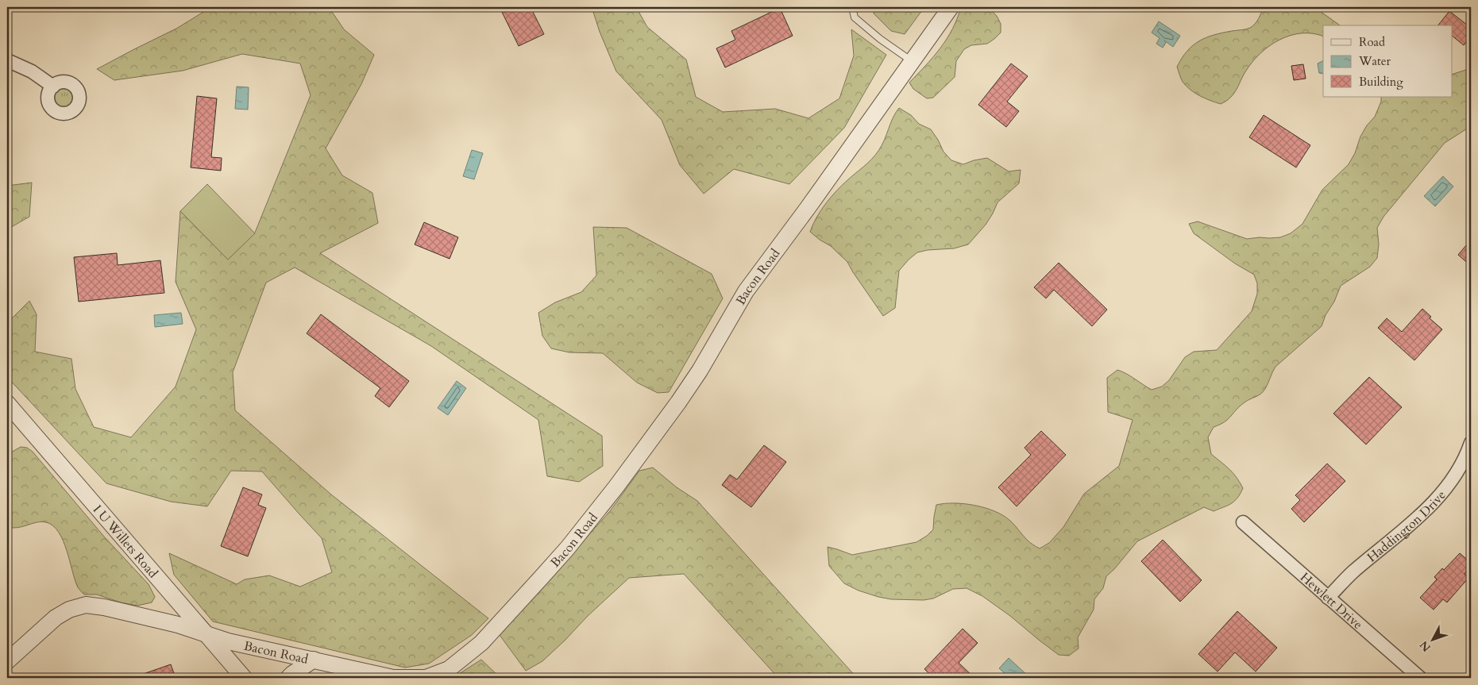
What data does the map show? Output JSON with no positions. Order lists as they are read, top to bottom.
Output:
{
  "streets": {
    "street": [
      "Bacon Road",
      "Haddington Drive",
      "I U Willets Road",
      "Hewlett Drive"
    ]
  },
  "crossings": [
    ["Bacon Road", "I U Willets Road"],
    ["Haddington Drive", "Hewlett Drive"]
  ],
  "legend": ["Road", "Water", "Building"],
  "north": "bottom left"
}
